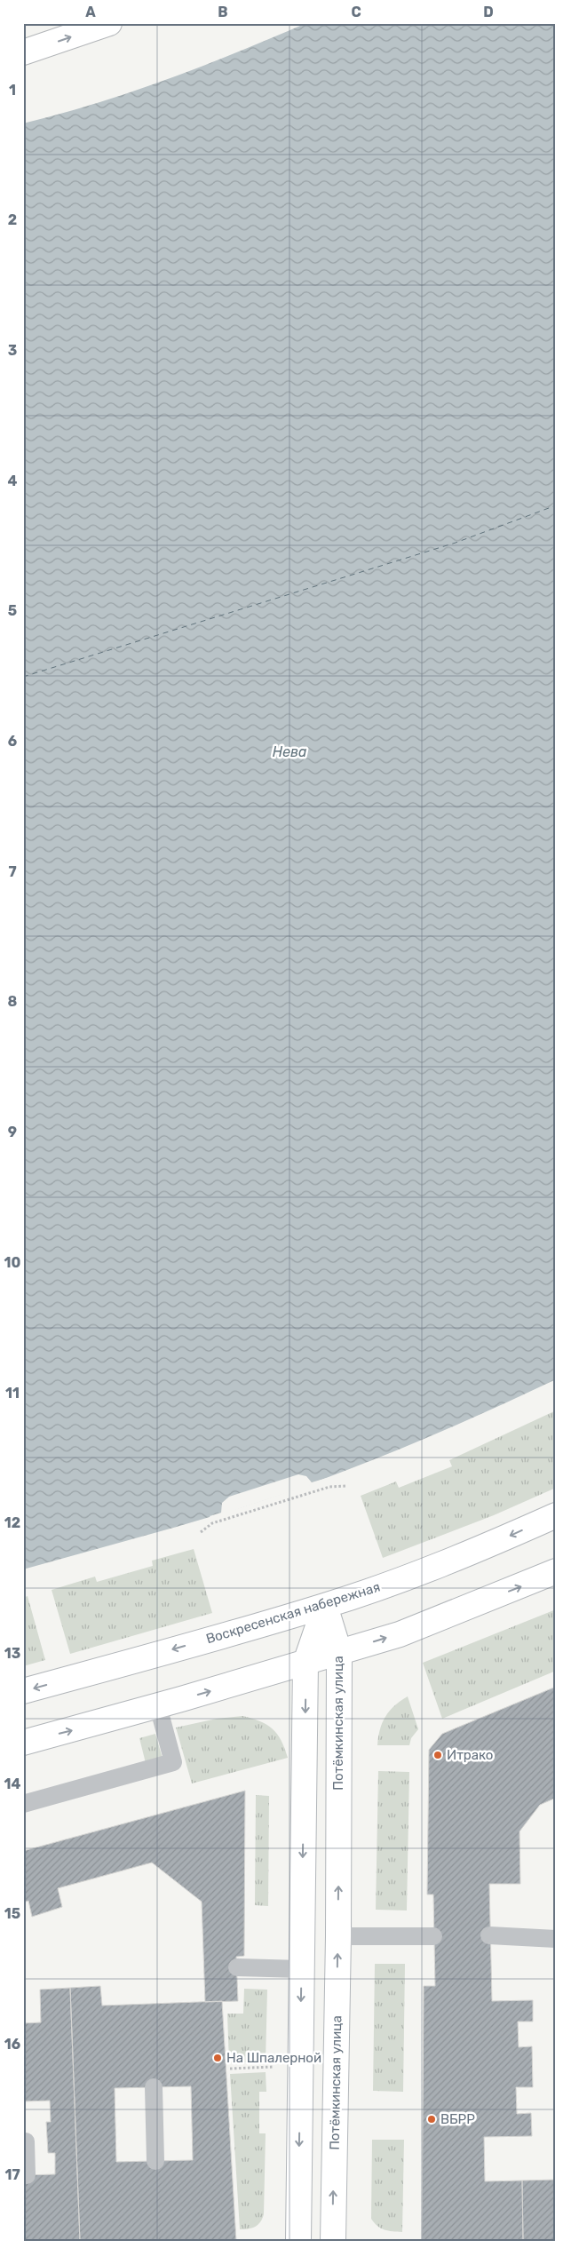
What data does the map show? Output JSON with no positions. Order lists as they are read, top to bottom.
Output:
{
  "streets": {
    "street": ["Воскресенская набережная", "Потёмкинская улица"]
  },
  "crossings": [
    ["Воскресенская набережная", "Потёмкинская улица"]
  ],
  "water": ["Нева"],
  "places": ["Итрако", "На Шпалерной", "ВБРР"],
  "grid": {
    "columns": [
      "A",
      "B",
      "C",
      "D"
    ],
    "rows": [
      "1",
      "2",
      "3",
      "4",
      "5",
      "6",
      "7",
      "8",
      "9",
      "10",
      "11",
      "12",
      "13",
      "14",
      "15",
      "16",
      "17"
    ]
  }
}
